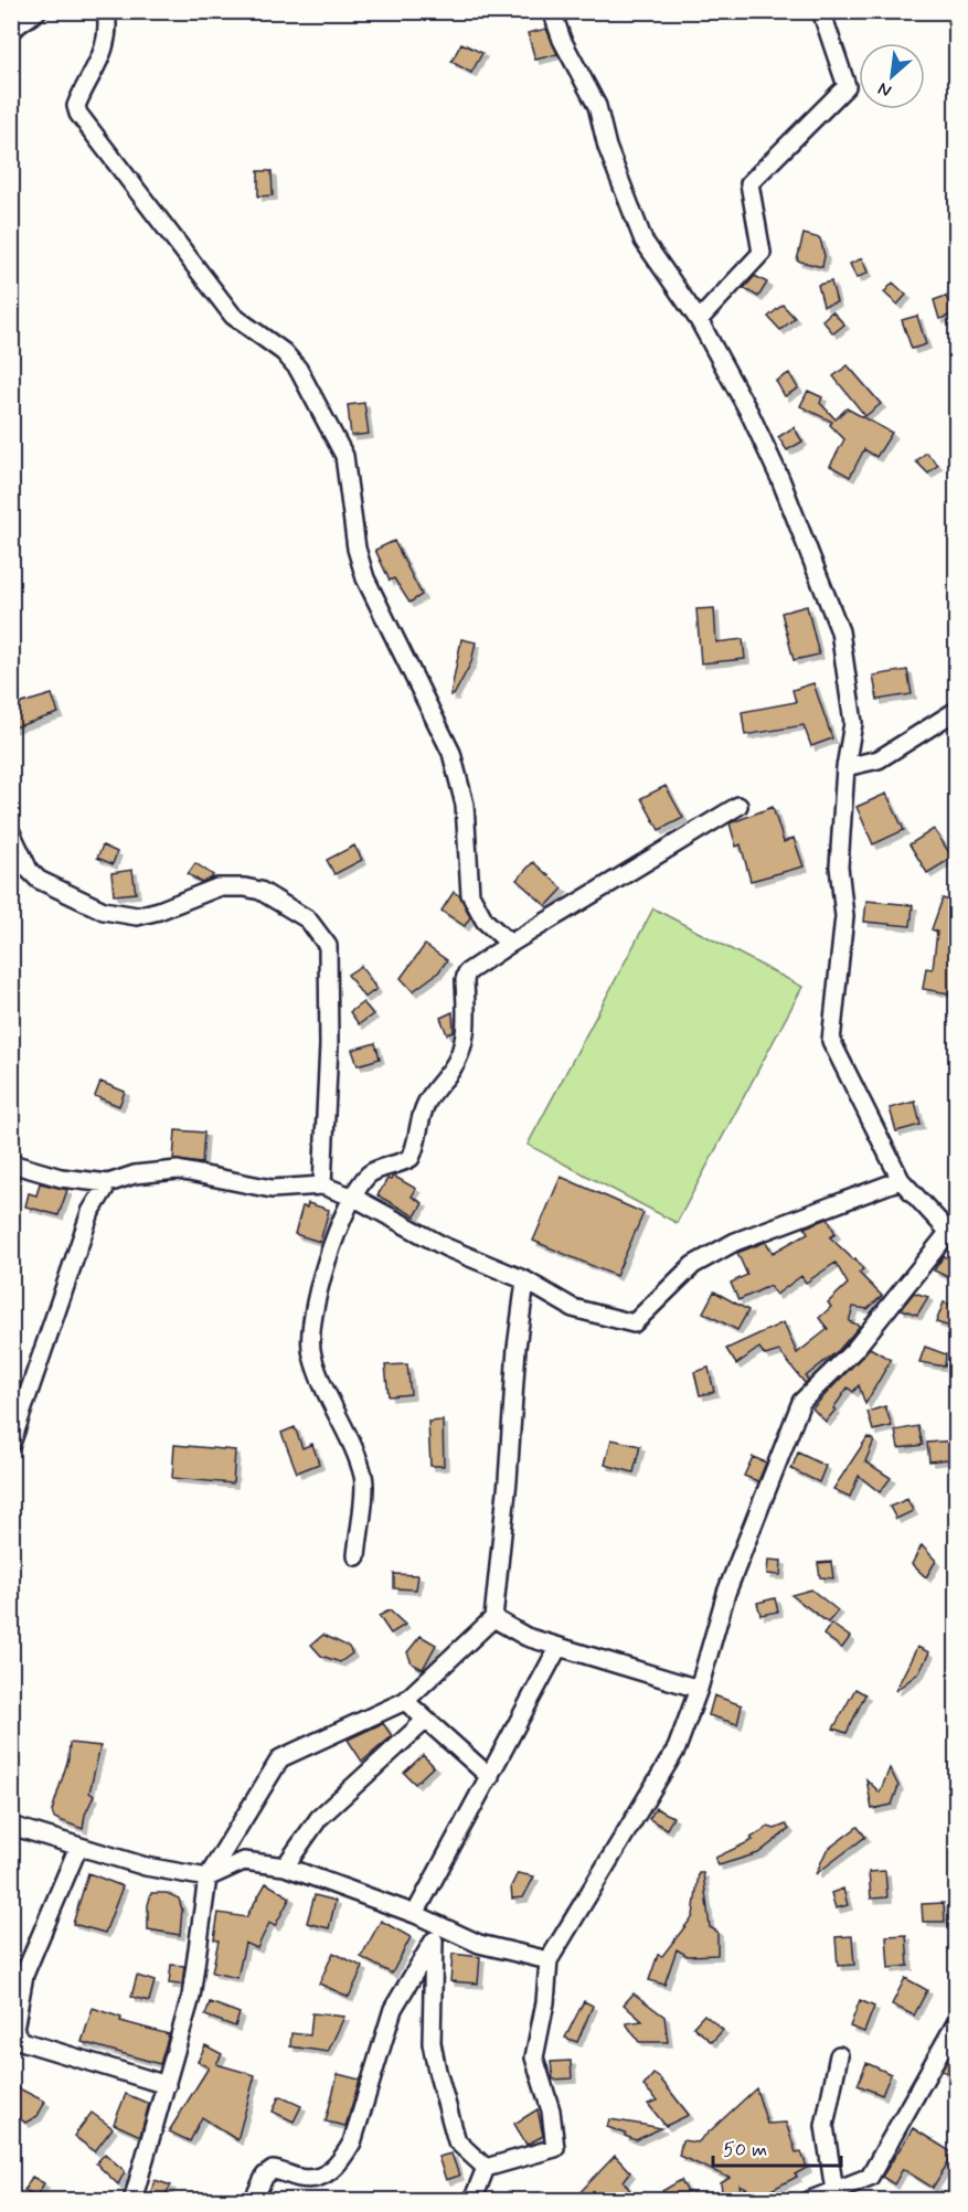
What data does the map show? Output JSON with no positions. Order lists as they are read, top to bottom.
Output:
{
  "scale_bar": "50 m",
  "north": "bottom left"
}
